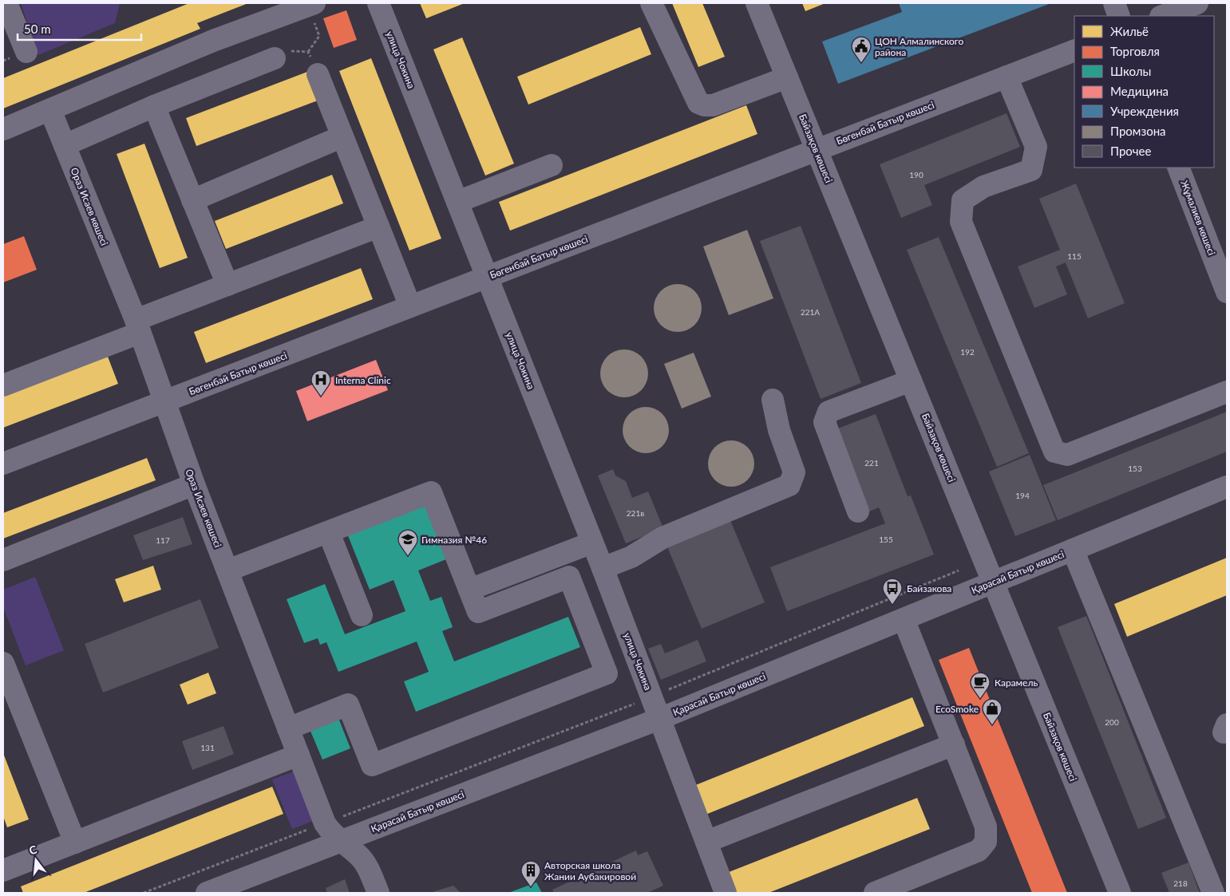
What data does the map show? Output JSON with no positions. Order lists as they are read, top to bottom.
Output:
{
  "streets": {
    "street": [
      "улица Чокина",
      "Бөгенбай Батыр көшесі",
      "Байзақов көшесі",
      "Ораз Исаев көшесі",
      "Жұмалиев көшесі",
      "Қарасай Батыр көшесі"
    ]
  },
  "crossings": [
    ["улица Чокина", "Бөгенбай Батыр көшесі"],
    ["улица Чокина", "Қарасай Батыр көшесі"],
    ["Бөгенбай Батыр көшесі", "Байзақов көшесі"],
    ["Бөгенбай Батыр көшесі", "Ораз Исаев көшесі"],
    ["Байзақов көшесі", "Қарасай Батыр көшесі"],
    ["Ораз Исаев көшесі", "Қарасай Батыр көшесі"]
  ],
  "places": {
    "public building": ["ЦОН Алмалинского района"],
    "hospital": ["Interna Clinic"],
    "school or university": ["Гимназия №46"],
    "bus stop": ["Байзакова"],
    "cafe": ["Карамель"],
    "shop": ["EcoSmoke"],
    "building": ["Авторская школа Жании Аубакировой"]
  },
  "house_numbers": [
    "190",
    "115",
    "221А",
    "192",
    "221",
    "153",
    "194",
    "221в",
    "155",
    "117",
    "200",
    "131",
    "218"
  ],
  "legend": [
    "Жильё",
    "Торговля",
    "Школы",
    "Медицина",
    "Учреждения",
    "Промзона",
    "Прочее"
  ],
  "scale_bar": "50 m",
  "north": "top"
}
